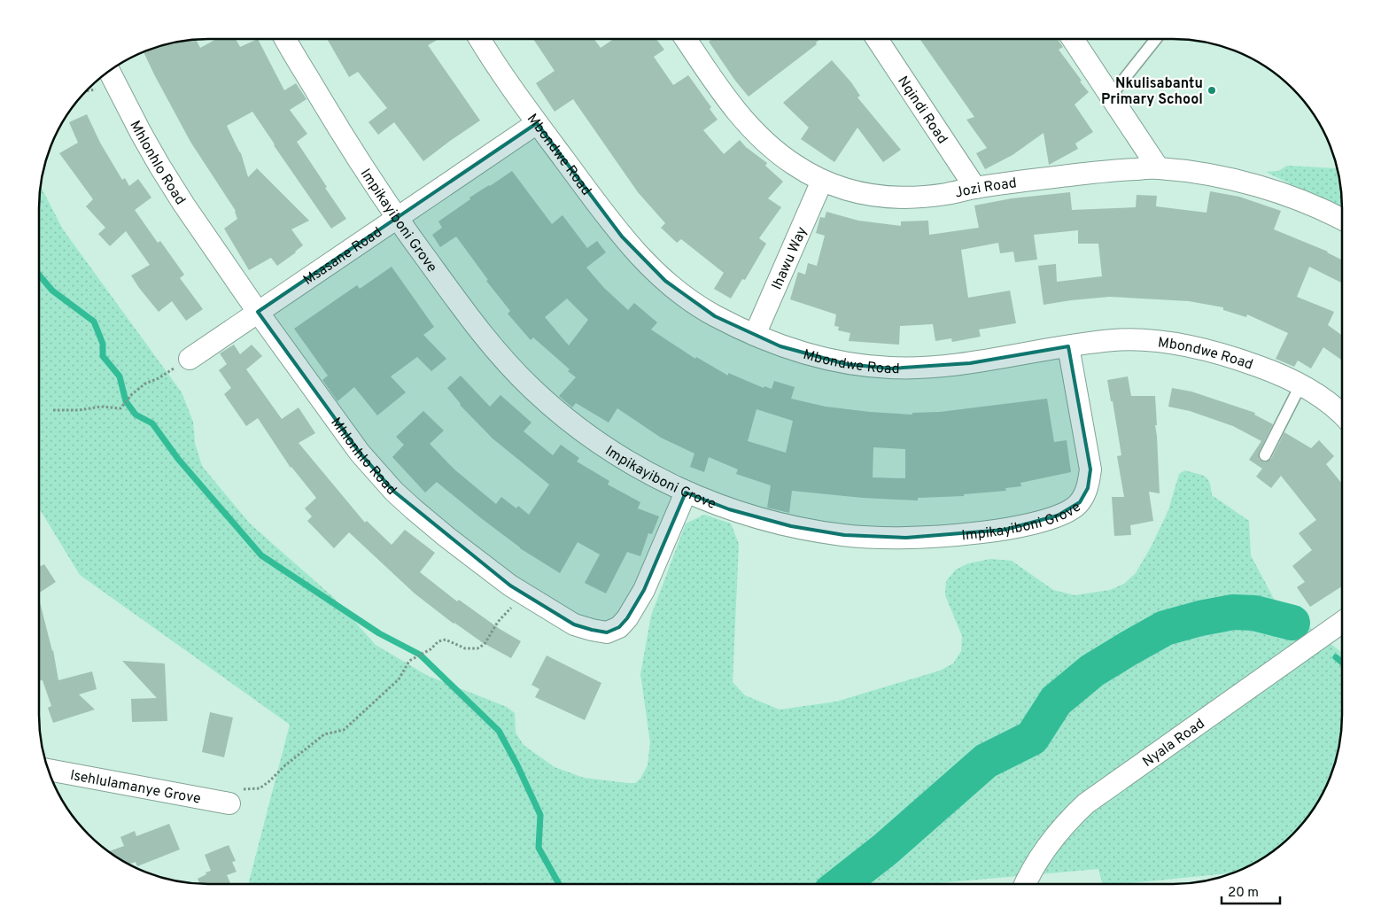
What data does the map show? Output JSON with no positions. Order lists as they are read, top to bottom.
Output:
{
  "streets": {
    "street": [
      "Nqindi Road",
      "Mbondwe Road",
      "Mhlonhlo Road",
      "Jozi Road",
      "Impikayiboni Grove",
      "Msasane Road",
      "Ihawu Way",
      "Nyala Road",
      "Isehlulamanye Grove"
    ]
  },
  "crossings": [
    ["Nqindi Road", "Jozi Road"],
    ["Mbondwe Road", "Impikayiboni Grove"],
    ["Mbondwe Road", "Msasane Road"],
    ["Mbondwe Road", "Ihawu Way"],
    ["Mhlonhlo Road", "Impikayiboni Grove"],
    ["Mhlonhlo Road", "Msasane Road"],
    ["Jozi Road", "Ihawu Way"],
    ["Impikayiboni Grove", "Msasane Road"]
  ],
  "places": ["Nkulisabantu Primary School"],
  "scale_bar": "20 m"
}
